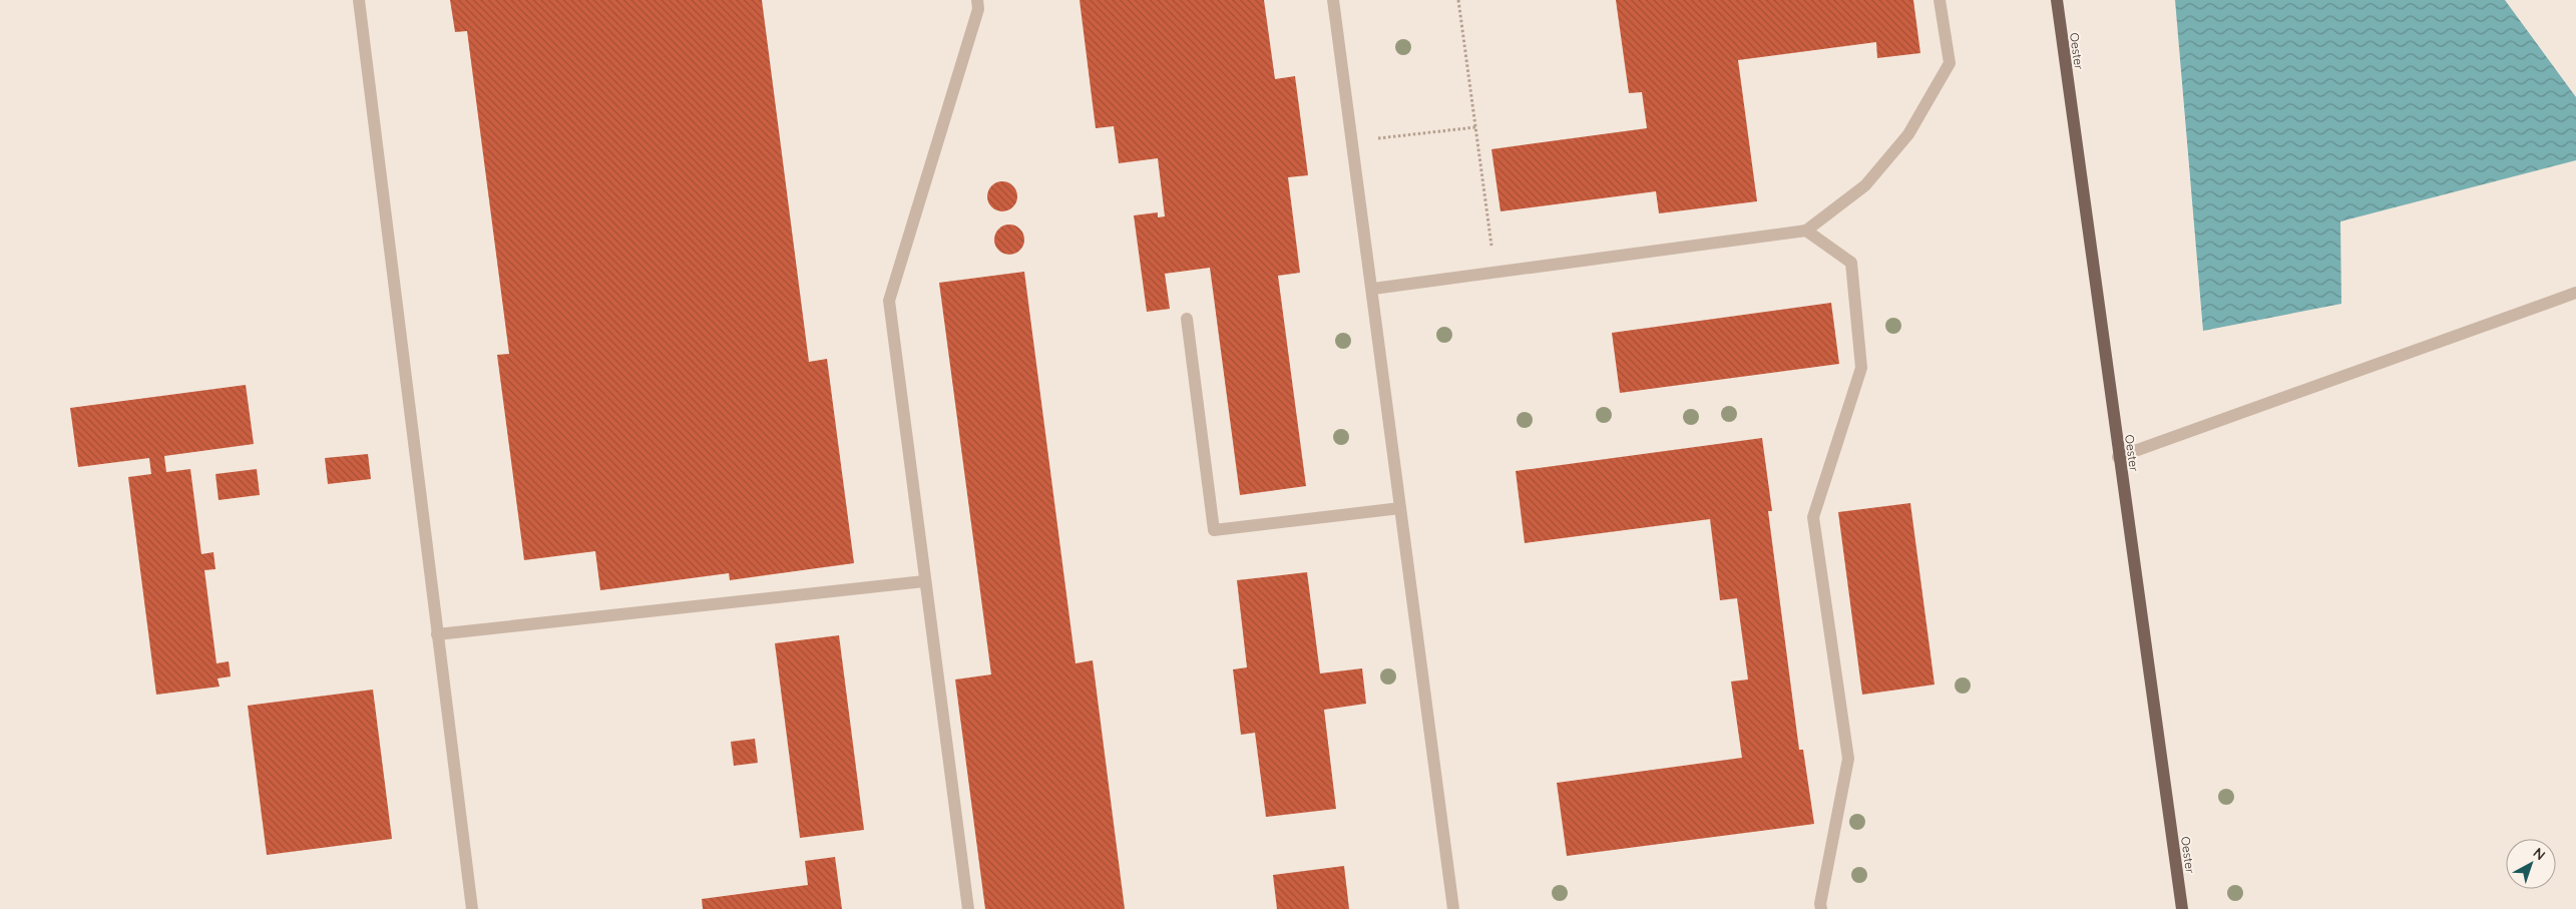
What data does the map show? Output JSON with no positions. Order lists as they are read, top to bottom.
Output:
{
  "streets": {
    "main road": ["Oester"]
  },
  "north": "top right"
}
